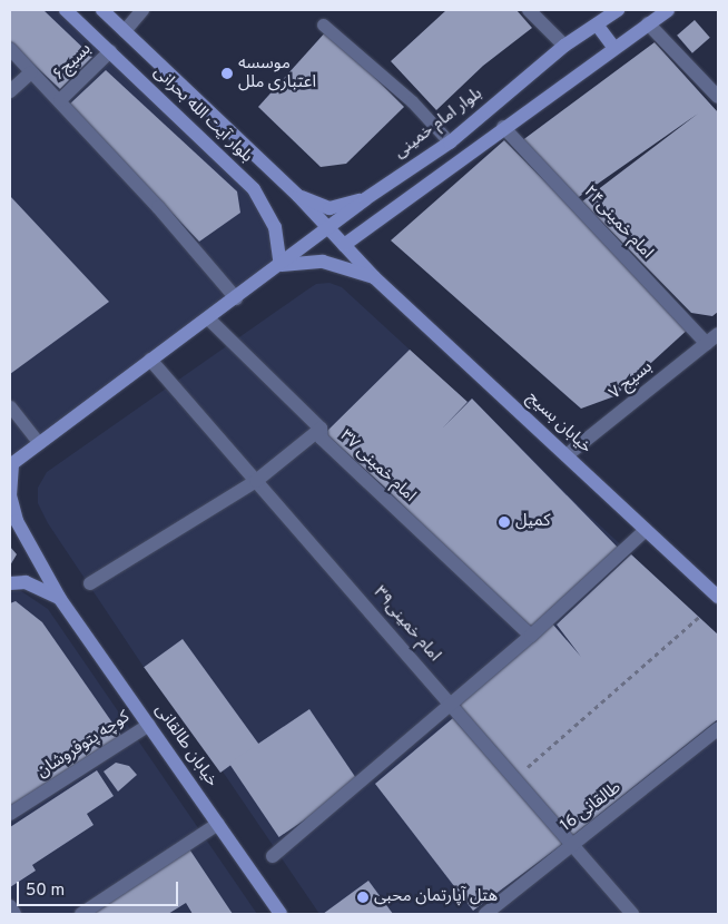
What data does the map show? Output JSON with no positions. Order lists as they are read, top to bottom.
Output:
{
  "streets": {
    "main road": [
      "بلوار آیت الله بحرانی",
      "بلوار امام خمینی",
      "خیابان بسیج",
      "خیابان طالقانی"
    ],
    "street": [
      "بسیج۶",
      "امام خمینی۲۴",
      "بسیج ۷",
      "امام خمینی ۳۷",
      "امام خمینی۳۹",
      "کوچه پتوفروشان",
      "طالقانی 16"
    ]
  },
  "crossings": [
    ["بسیج۶", "بلوار آیت الله بحرانی"],
    ["بلوار آیت الله بحرانی", "بلوار امام خمینی"],
    ["بلوار آیت الله بحرانی", "خیابان بسیج"],
    ["بلوار امام خمینی", "امام خمینی ۳۷"],
    ["بلوار امام خمینی", "امام خمینی۳۹"],
    ["بلوار امام خمینی", "خیابان طالقانی"],
    ["امام خمینی۲۴", "بسیج ۷"],
    ["بسیج ۷", "خیابان بسیج"],
    ["امام خمینی۳۹", "طالقانی 16"],
    ["کوچه پتوفروشان", "خیابان طالقانی"]
  ],
  "places": ["موسسه اعتباری ملل", "کمیل", "هتل آپارتمان محبی"],
  "scale_bar": "50 m"
}
